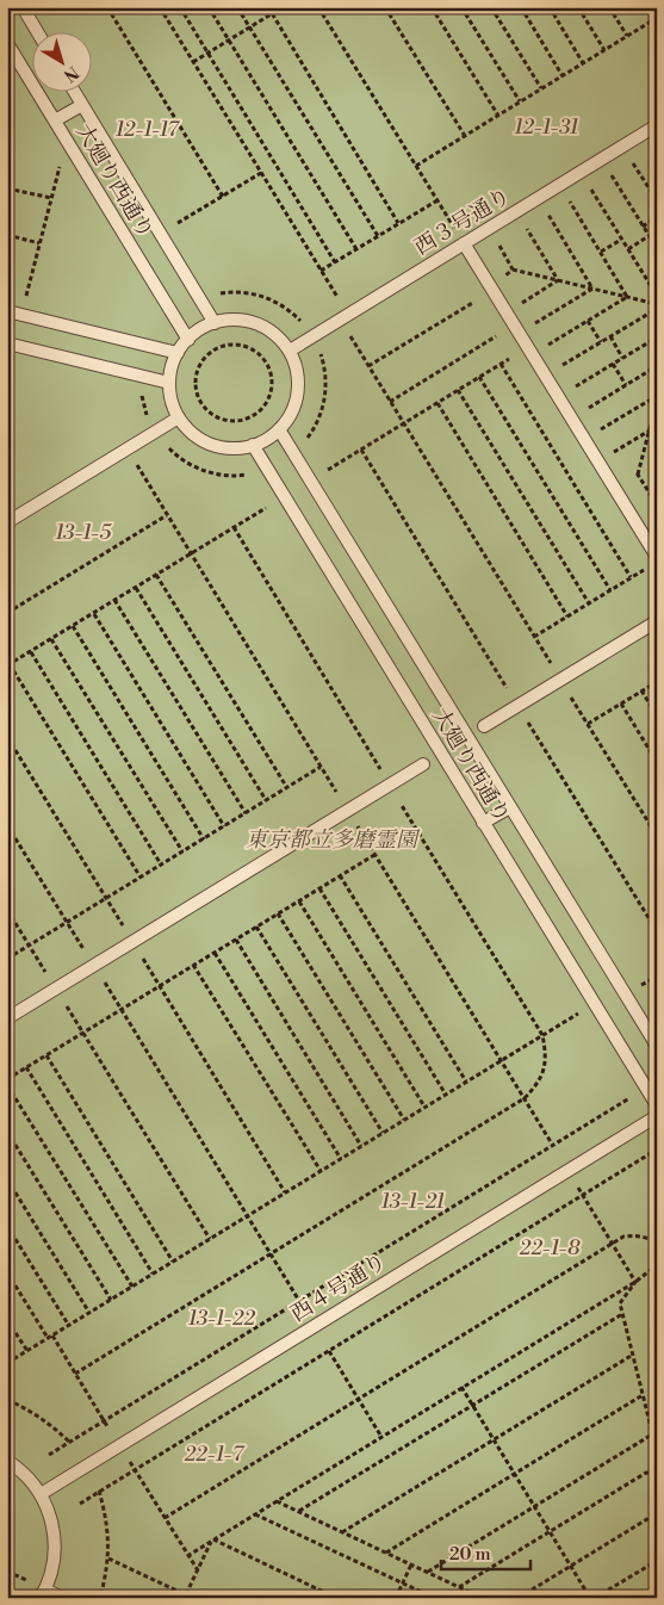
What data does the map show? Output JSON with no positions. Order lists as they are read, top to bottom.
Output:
{
  "streets": {
    "lane": ["大廻り西通り", "西３号通り", "西４号通り"]
  },
  "parks": [
    "12-1-31",
    "12-1-17",
    "13-1-5",
    "東京都立多磨霊園",
    "13-1-21",
    "22-1-8",
    "13-1-22",
    "22-1-7"
  ],
  "scale_bar": "20 m",
  "north": "bottom right"
}
